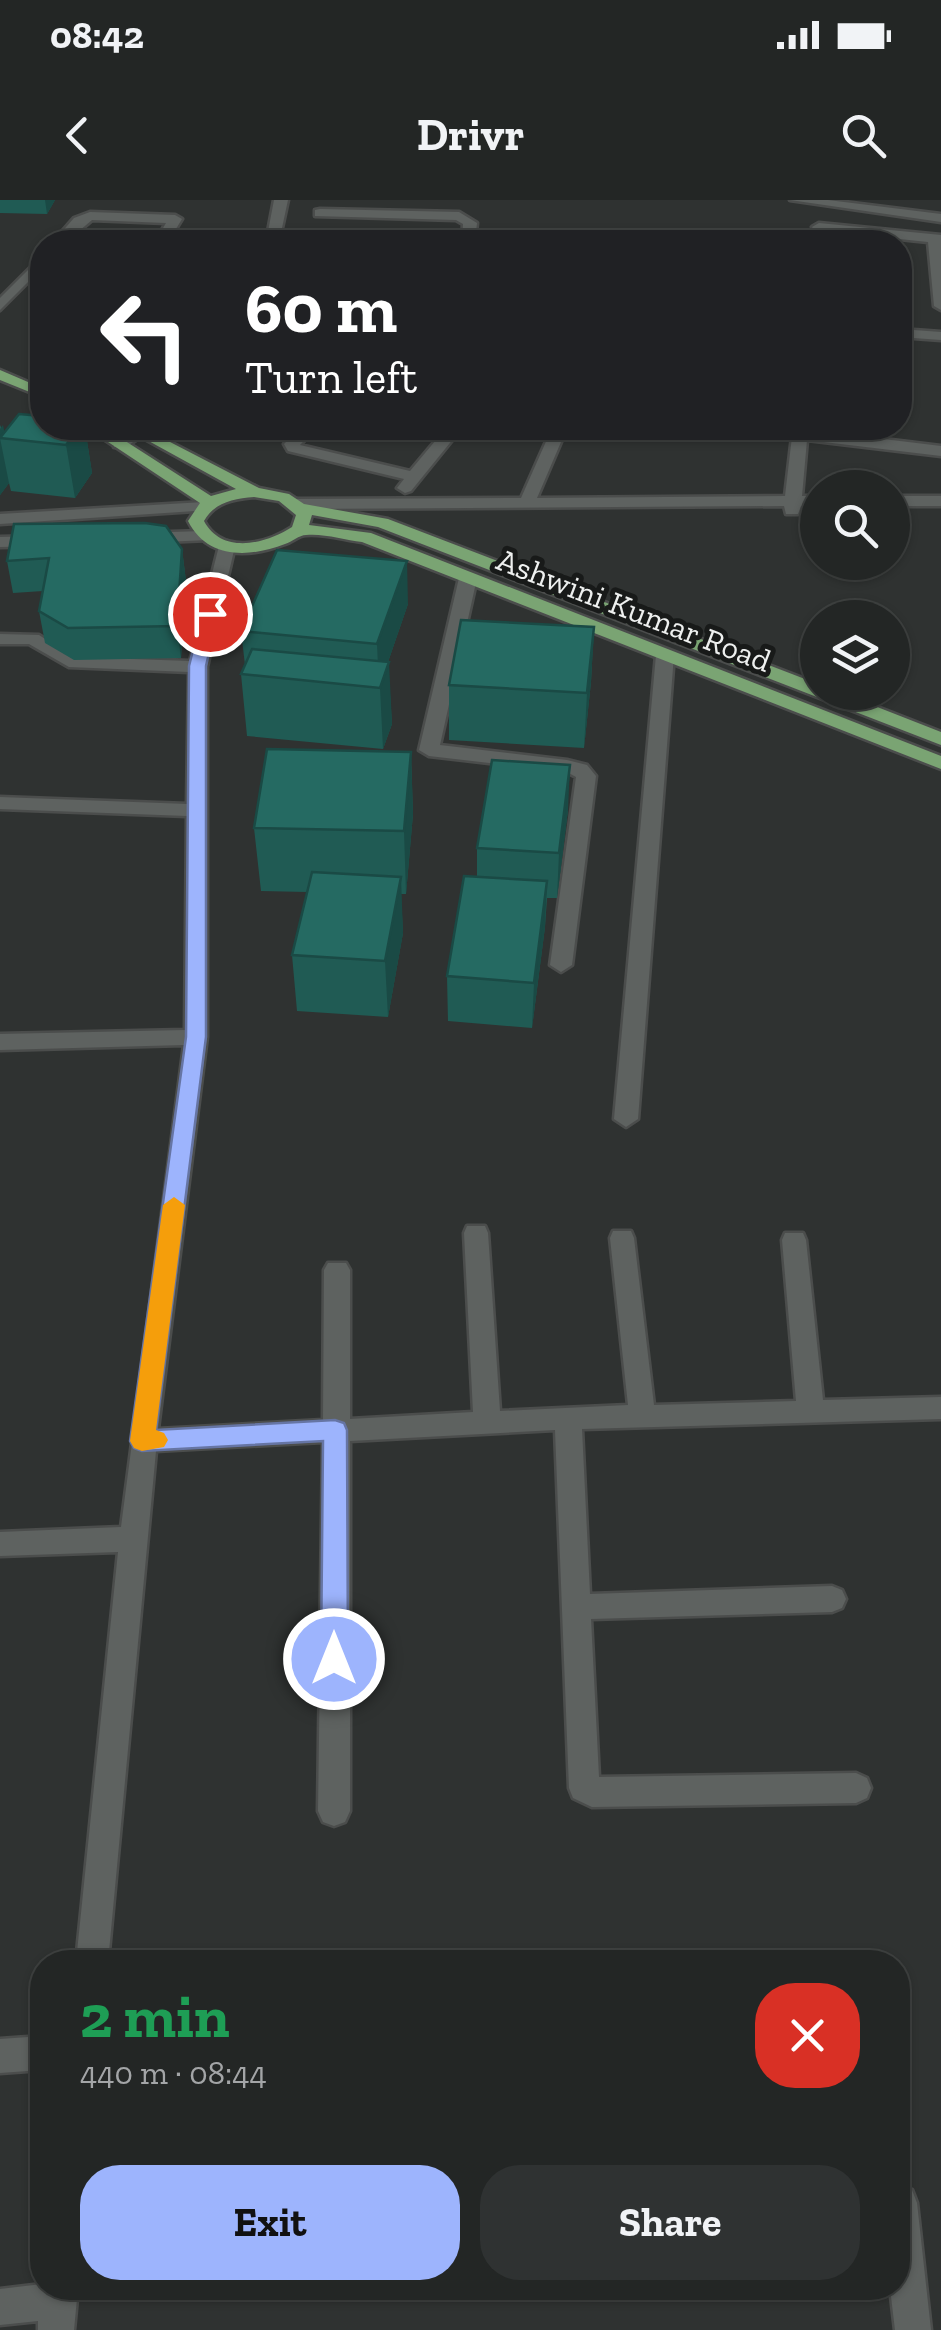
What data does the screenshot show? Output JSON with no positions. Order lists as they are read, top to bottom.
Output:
{
  "streets": {
    "main road": ["Ashwini Kumar Road"]
  },
  "page": {
    "status": "08:42",
    "header": "Drivr",
    "turn": ["60 m", "Turn left"],
    "heading": ["2 min", "440 m · 08:44"],
    "buttons": ["Exit", "Share"]
  }
}
